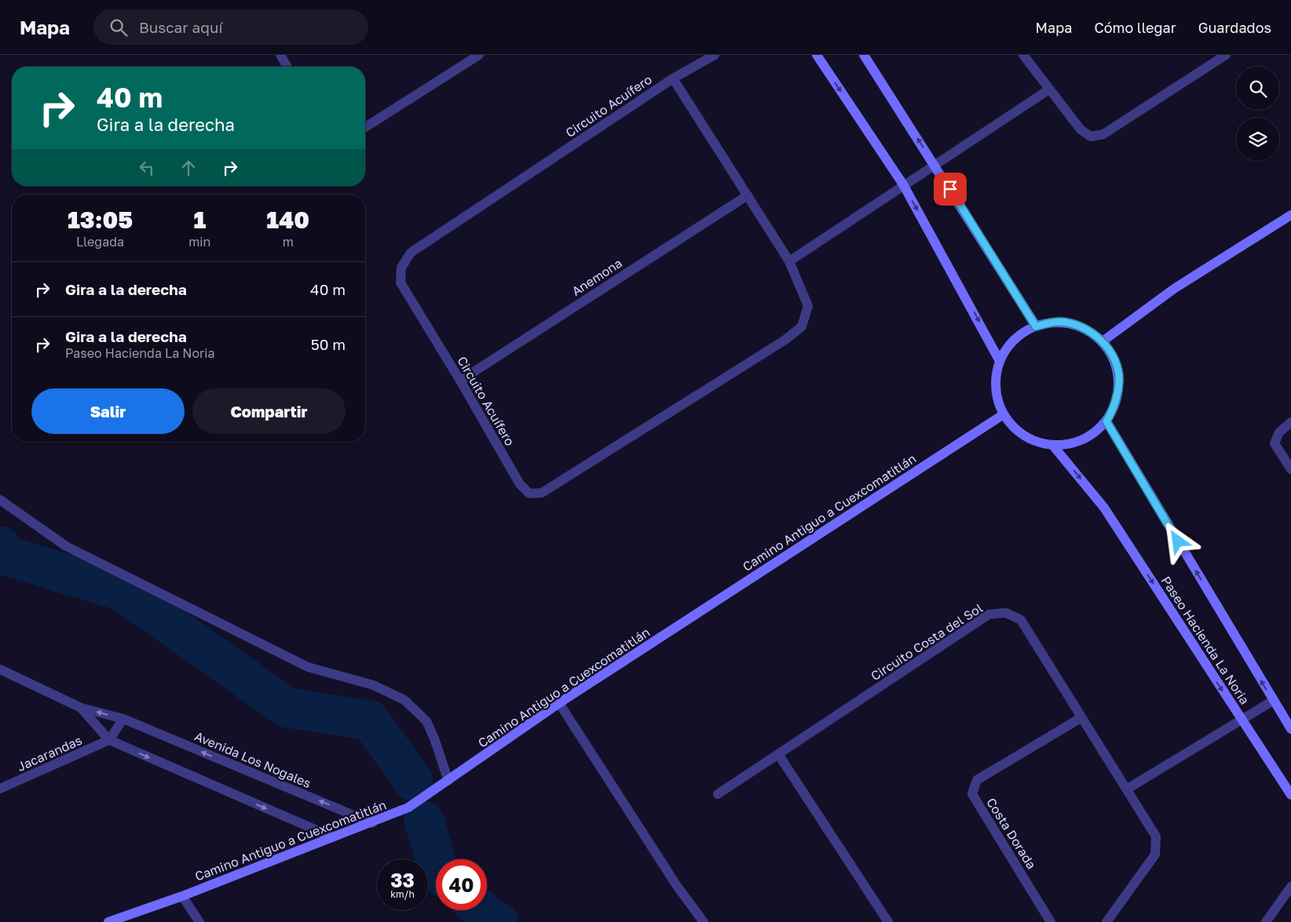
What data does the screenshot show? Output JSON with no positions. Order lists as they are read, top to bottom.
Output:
{
  "streets": {
    "street": [
      "Circuito Acuífero",
      "Anemona",
      "Camino Antiguo a Cuexcomatitlán",
      "Paseo Hacienda La Noria",
      "Circuito Costa del Sol",
      "Jacarandas",
      "Avenida Los Nogales",
      "Costa Dorada"
    ]
  },
  "crossings": [
    ["Circuito Acuífero", "Anemona"],
    ["Camino Antiguo a Cuexcomatitlán", "Paseo Hacienda La Noria"],
    ["Camino Antiguo a Cuexcomatitlán", "Avenida Los Nogales"],
    ["Circuito Costa del Sol", "Costa Dorada"]
  ],
  "page": {
    "header": "Mapa",
    "search": "Buscar aquí",
    "nav": ["Mapa", "Cómo llegar", "Guardados"],
    "turn": ["40 m", "Gira a la derecha"],
    "eta": [
      "13:05",
      "Llegada",
      "1",
      "min",
      "140",
      "m"
    ],
    "list": [
      {
        "name": "Gira a la derecha",
        "value": "40 m"
      },
      {
        "name": "Gira a la derecha",
        "note": "Paseo Hacienda La Noria",
        "value": "50 m"
      }
    ],
    "buttons": ["Salir", "Compartir"],
    "speed": "33 km/h",
    "limit": "40"
  }
}
